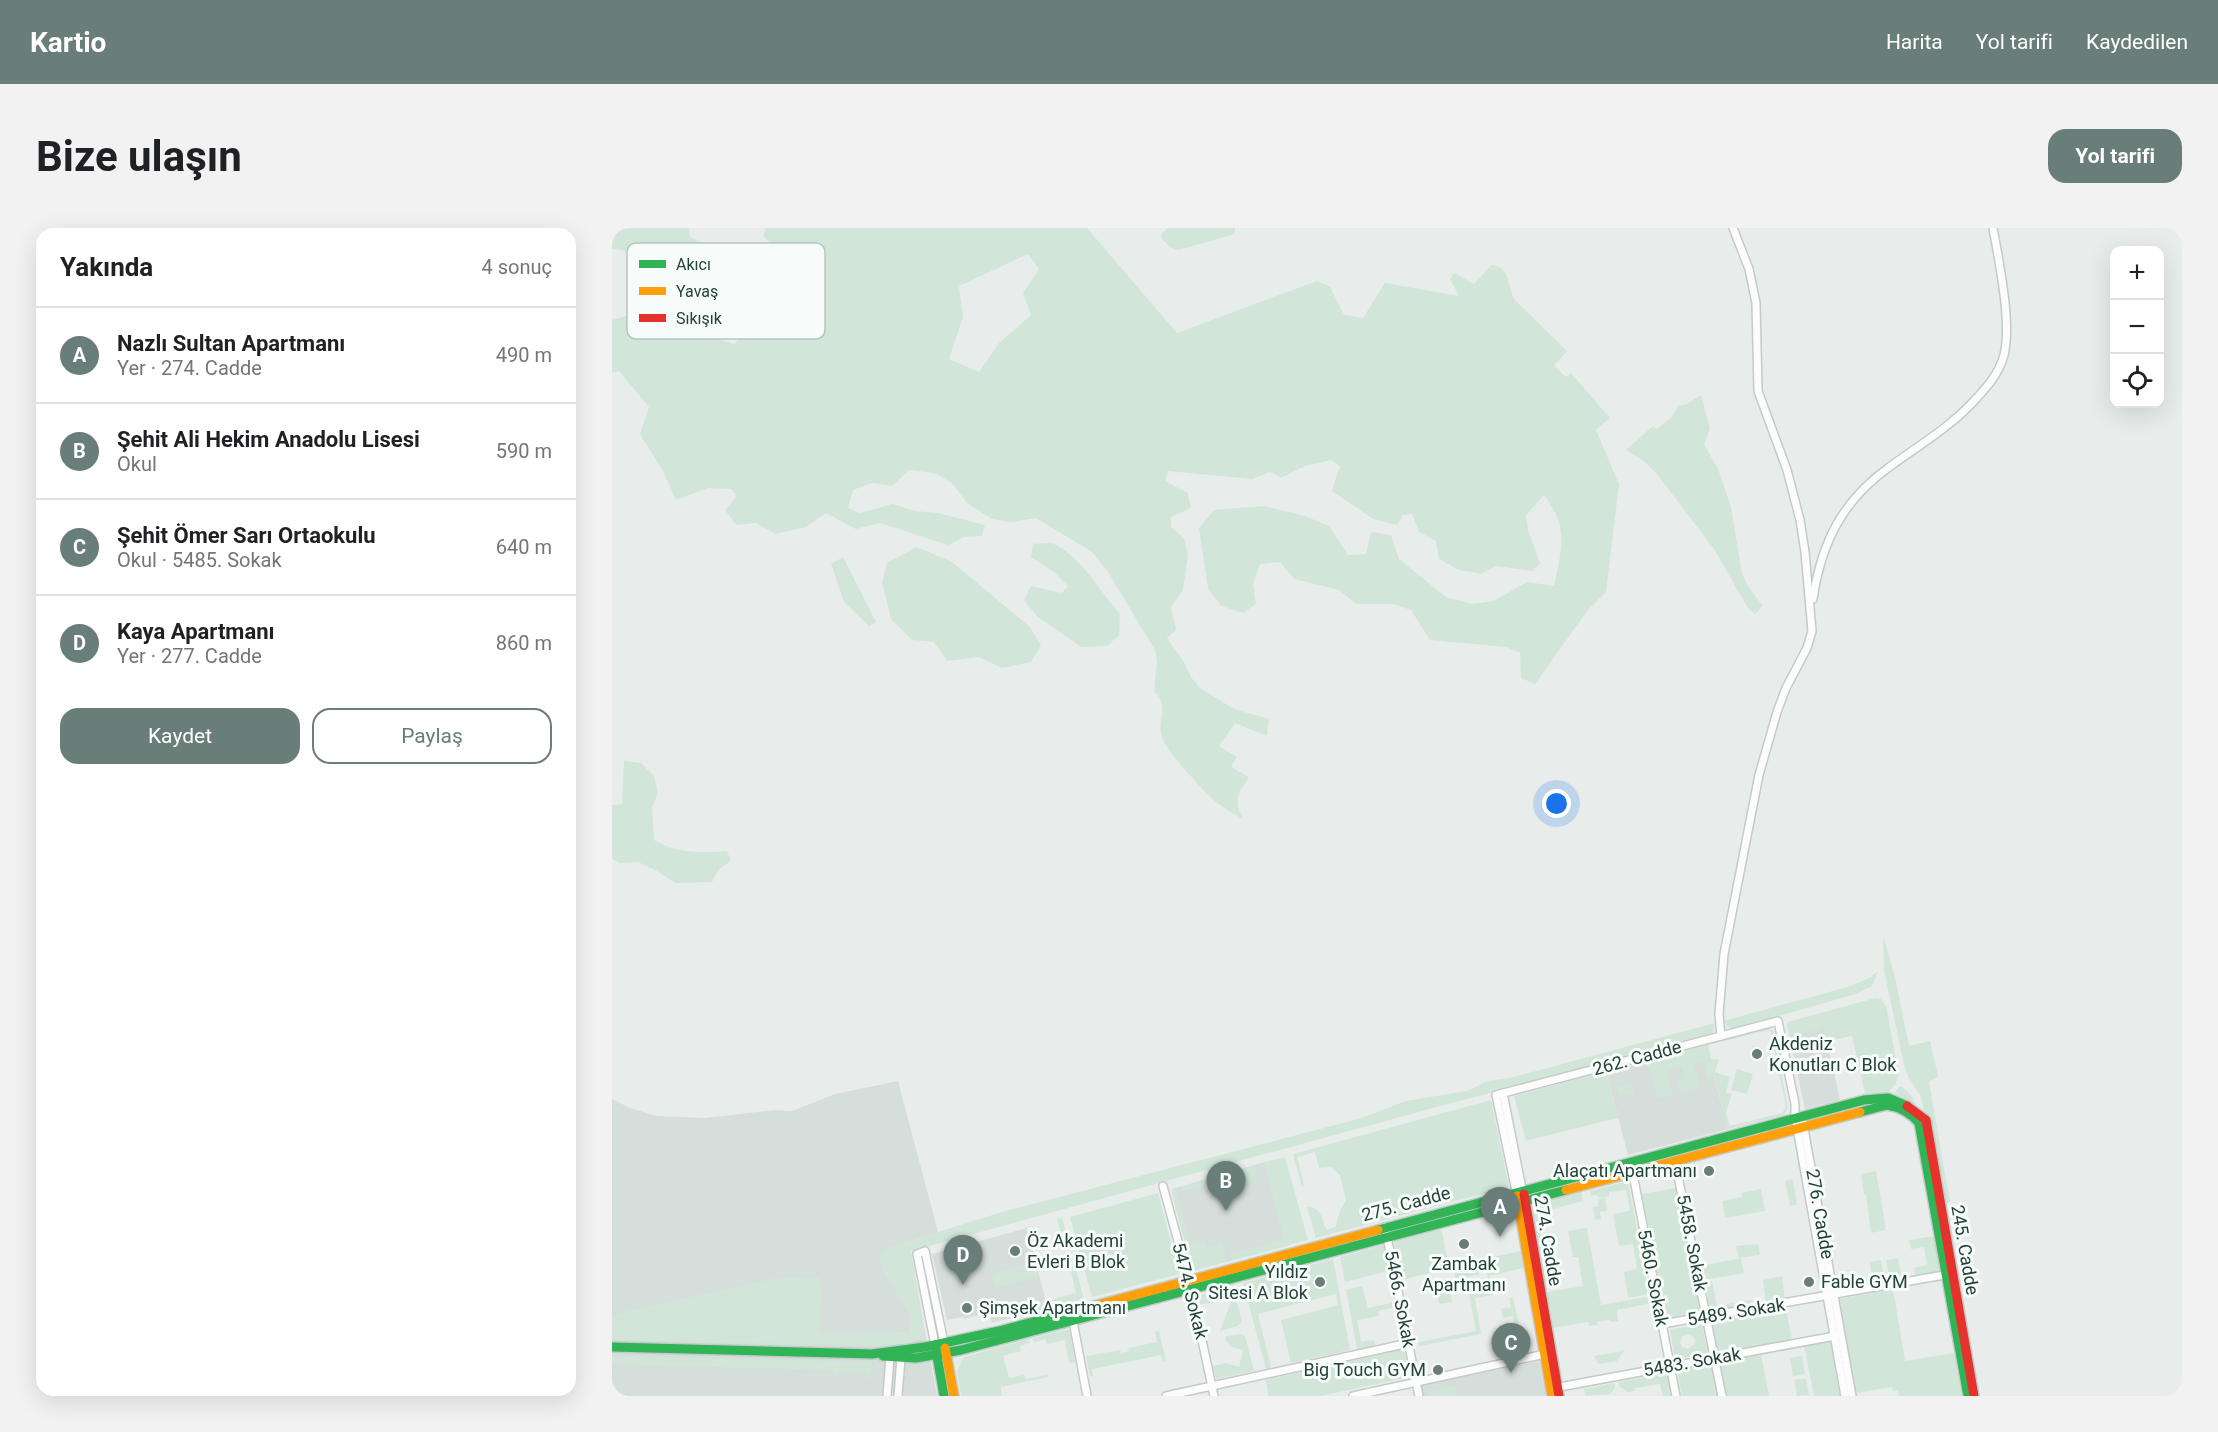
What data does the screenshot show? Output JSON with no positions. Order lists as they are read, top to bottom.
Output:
{
  "streets": {
    "street": [
      "262. Cadde",
      "275. Cadde",
      "276. Cadde",
      "274. Cadde",
      "5458. Sokak",
      "245. Cadde",
      "5460. Sokak",
      "5474. Sokak",
      "5466. Sokak",
      "5489. Sokak",
      "5483. Sokak"
    ]
  },
  "crossings": [
    ["262. Cadde", "276. Cadde"],
    ["262. Cadde", "274. Cadde"],
    ["275. Cadde", "276. Cadde"],
    ["275. Cadde", "274. Cadde"],
    ["275. Cadde", "5458. Sokak"],
    ["275. Cadde", "245. Cadde"],
    ["275. Cadde", "5460. Sokak"],
    ["275. Cadde", "5474. Sokak"],
    ["275. Cadde", "5466. Sokak"],
    ["276. Cadde", "5489. Sokak"],
    ["276. Cadde", "5483. Sokak"],
    ["274. Cadde", "5483. Sokak"],
    ["5458. Sokak", "5489. Sokak"],
    ["5458. Sokak", "5483. Sokak"],
    ["245. Cadde", "5489. Sokak"],
    ["5460. Sokak", "5489. Sokak"],
    ["5460. Sokak", "5483. Sokak"]
  ],
  "places": [
    "Akdeniz Konutları C Blok",
    "Alaçatı Apartmanı",
    "Zambak Apartmanı",
    "Öz Akademi Evleri B Blok",
    "Yıldız Sitesi A Blok",
    "Fable GYM",
    "Şimşek Apartmanı",
    "Big Touch GYM"
  ],
  "legend": ["Akıcı", "Yavaş", "Sıkışık"],
  "page": {
    "header": "Kartio",
    "nav": ["Harita", "Yol tarifi", "Kaydedilen"],
    "buttons": [
      "Yol tarifi",
      ["Kaydet", "Paylaş"]
    ],
    "title": "Bize ulaşın",
    "heading": ["Yakında", "4 sonuç"],
    "map_buttons": ["+", "−"],
    "list": [
      {
        "mark": "A",
        "name": "Nazlı Sultan Apartmanı",
        "note": "Yer · 274. Cadde",
        "value": "490 m"
      },
      {
        "mark": "B",
        "name": "Şehit Ali Hekim Anadolu Lisesi",
        "note": "Okul",
        "value": "590 m"
      },
      {
        "mark": "C",
        "name": "Şehit Ömer Sarı Ortaokulu",
        "note": "Okul · 5485. Sokak",
        "value": "640 m"
      },
      {
        "mark": "D",
        "name": "Kaya Apartmanı",
        "note": "Yer · 277. Cadde",
        "value": "860 m"
      }
    ],
    "pins": [
      "B",
      "A",
      "D",
      "C"
    ]
  }
}
